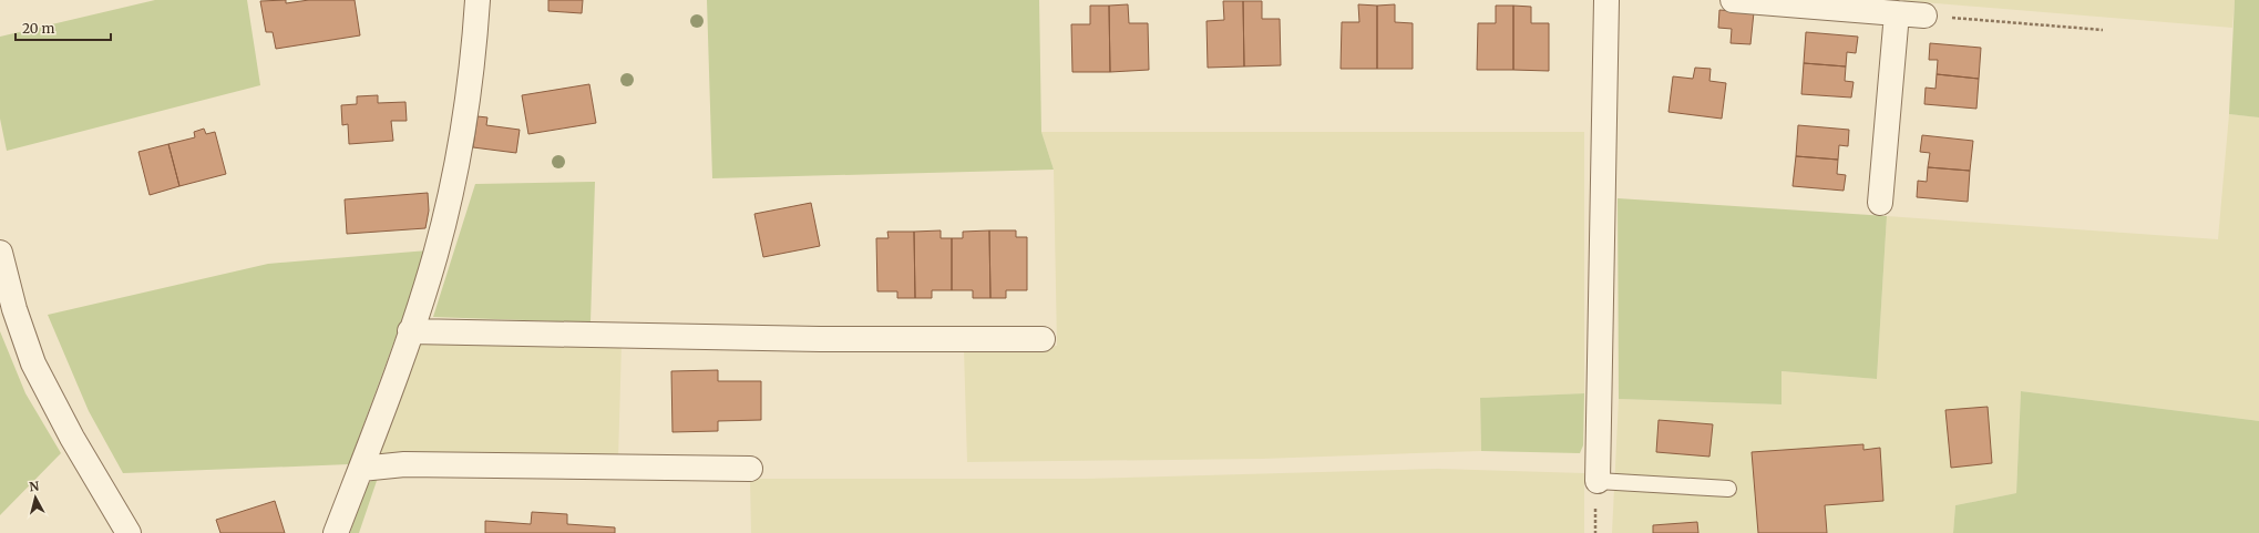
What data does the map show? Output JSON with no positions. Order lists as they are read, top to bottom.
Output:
{
  "scale_bar": "20 m",
  "north": "top"
}
